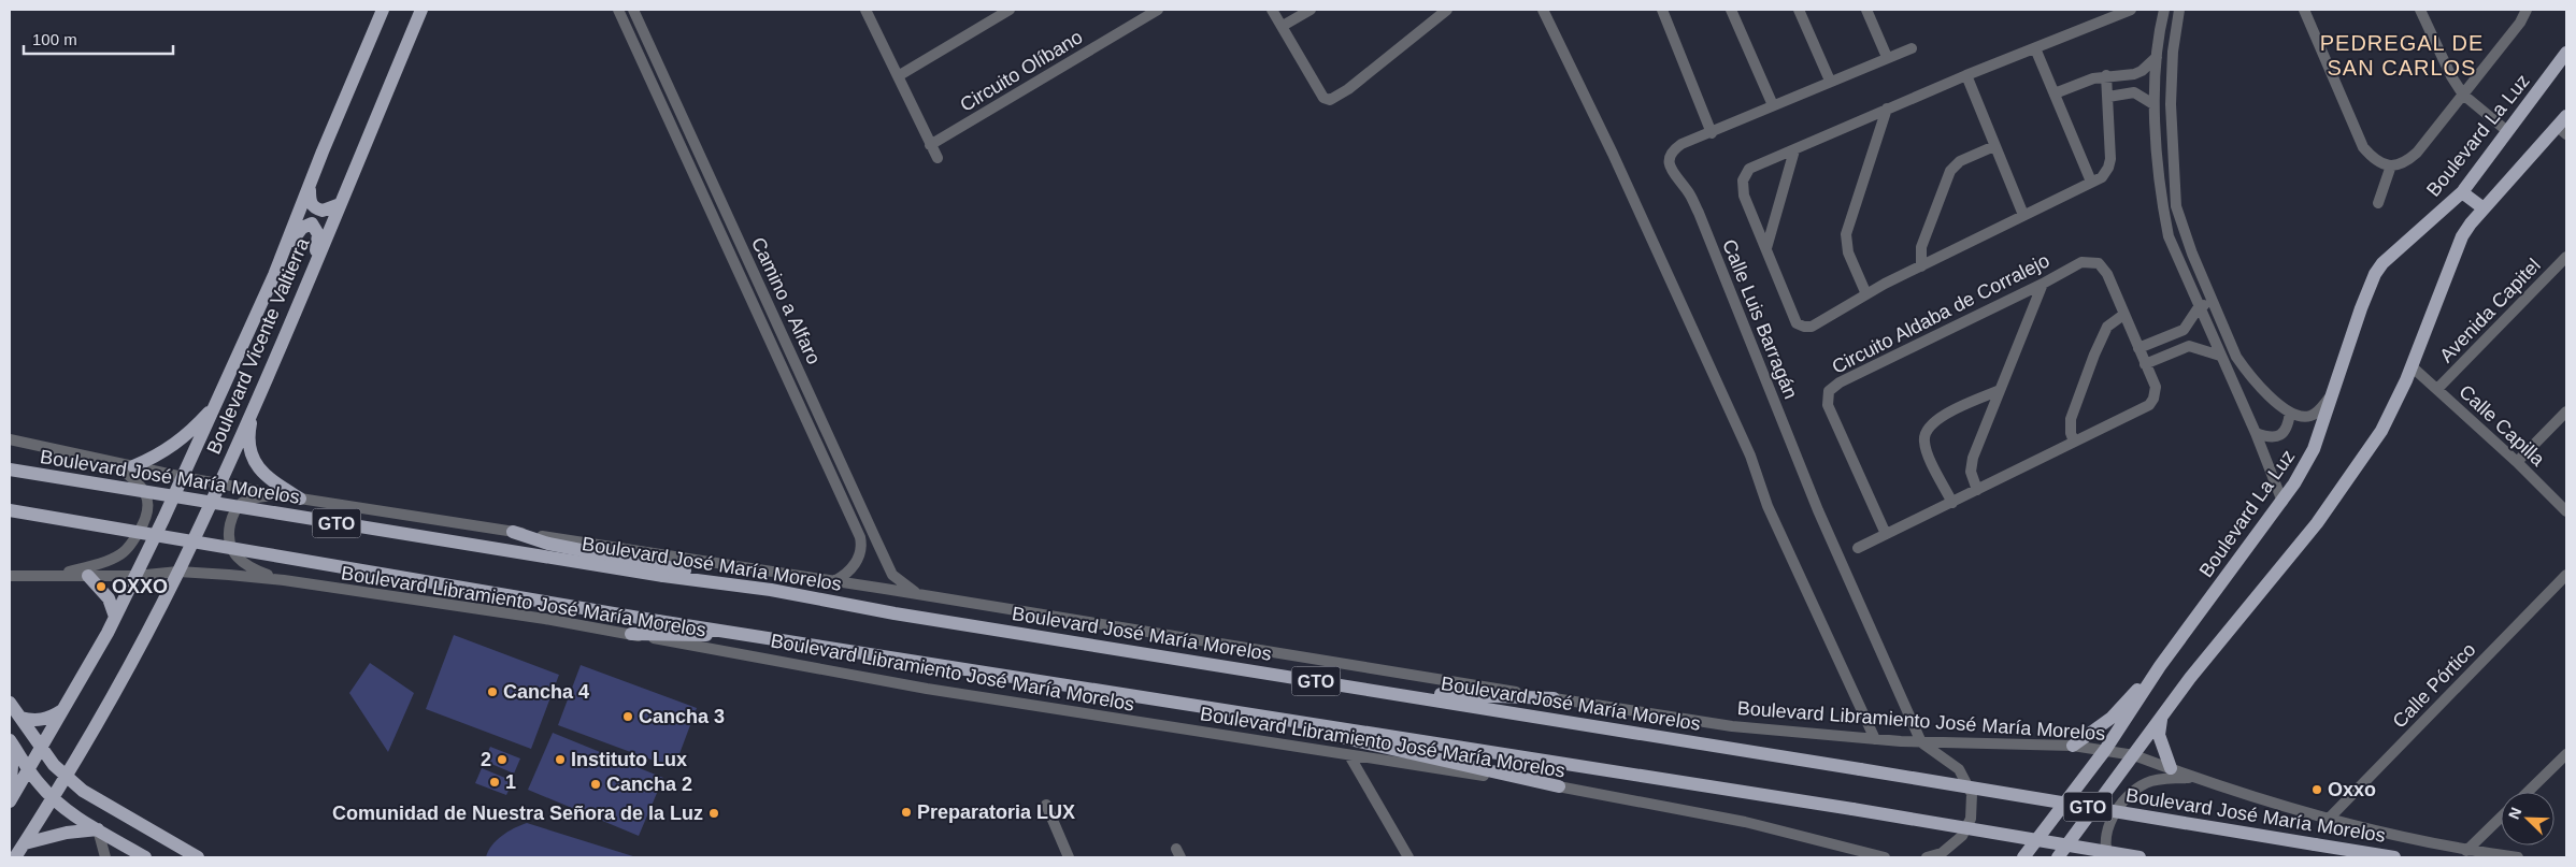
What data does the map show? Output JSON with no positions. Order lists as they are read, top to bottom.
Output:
{
  "streets": {
    "main road": [
      "Boulevard La Luz",
      "Boulevard Vicente Valtierra",
      "Boulevard José María Morelos",
      "GTO"
    ],
    "street": [
      "Circuito Olíbano",
      "Camino a Alfaro",
      "Avenida Capitel",
      "Circuito Aldaba de Corralejo",
      "Calle Luis Barragán",
      "Calle Capilla",
      "Boulevard Libramiento José María Morelos",
      "Calle Pórtico"
    ]
  },
  "crossings": [
    ["Boulevard La Luz", "Boulevard Libramiento José María Morelos"],
    ["Camino a Alfaro", "Boulevard Libramiento José María Morelos"],
    ["Avenida Capitel", "Calle Capilla"],
    ["Calle Luis Barragán", "Boulevard Libramiento José María Morelos"],
    ["Boulevard Vicente Valtierra", "Boulevard Libramiento José María Morelos"],
    ["Boulevard Libramiento José María Morelos", "Calle Pórtico"]
  ],
  "districts": ["PEDREGAL DE SAN CARLOS"],
  "places": [
    "OXXO",
    "Cancha 4",
    "Cancha 3",
    "2",
    "Instituto Lux",
    "1",
    "Cancha 2",
    "Oxxo",
    "Preparatoria LUX",
    "Comunidad de Nuestra Señora de la Luz"
  ],
  "scale_bar": "100 m",
  "north": "top left"
}
